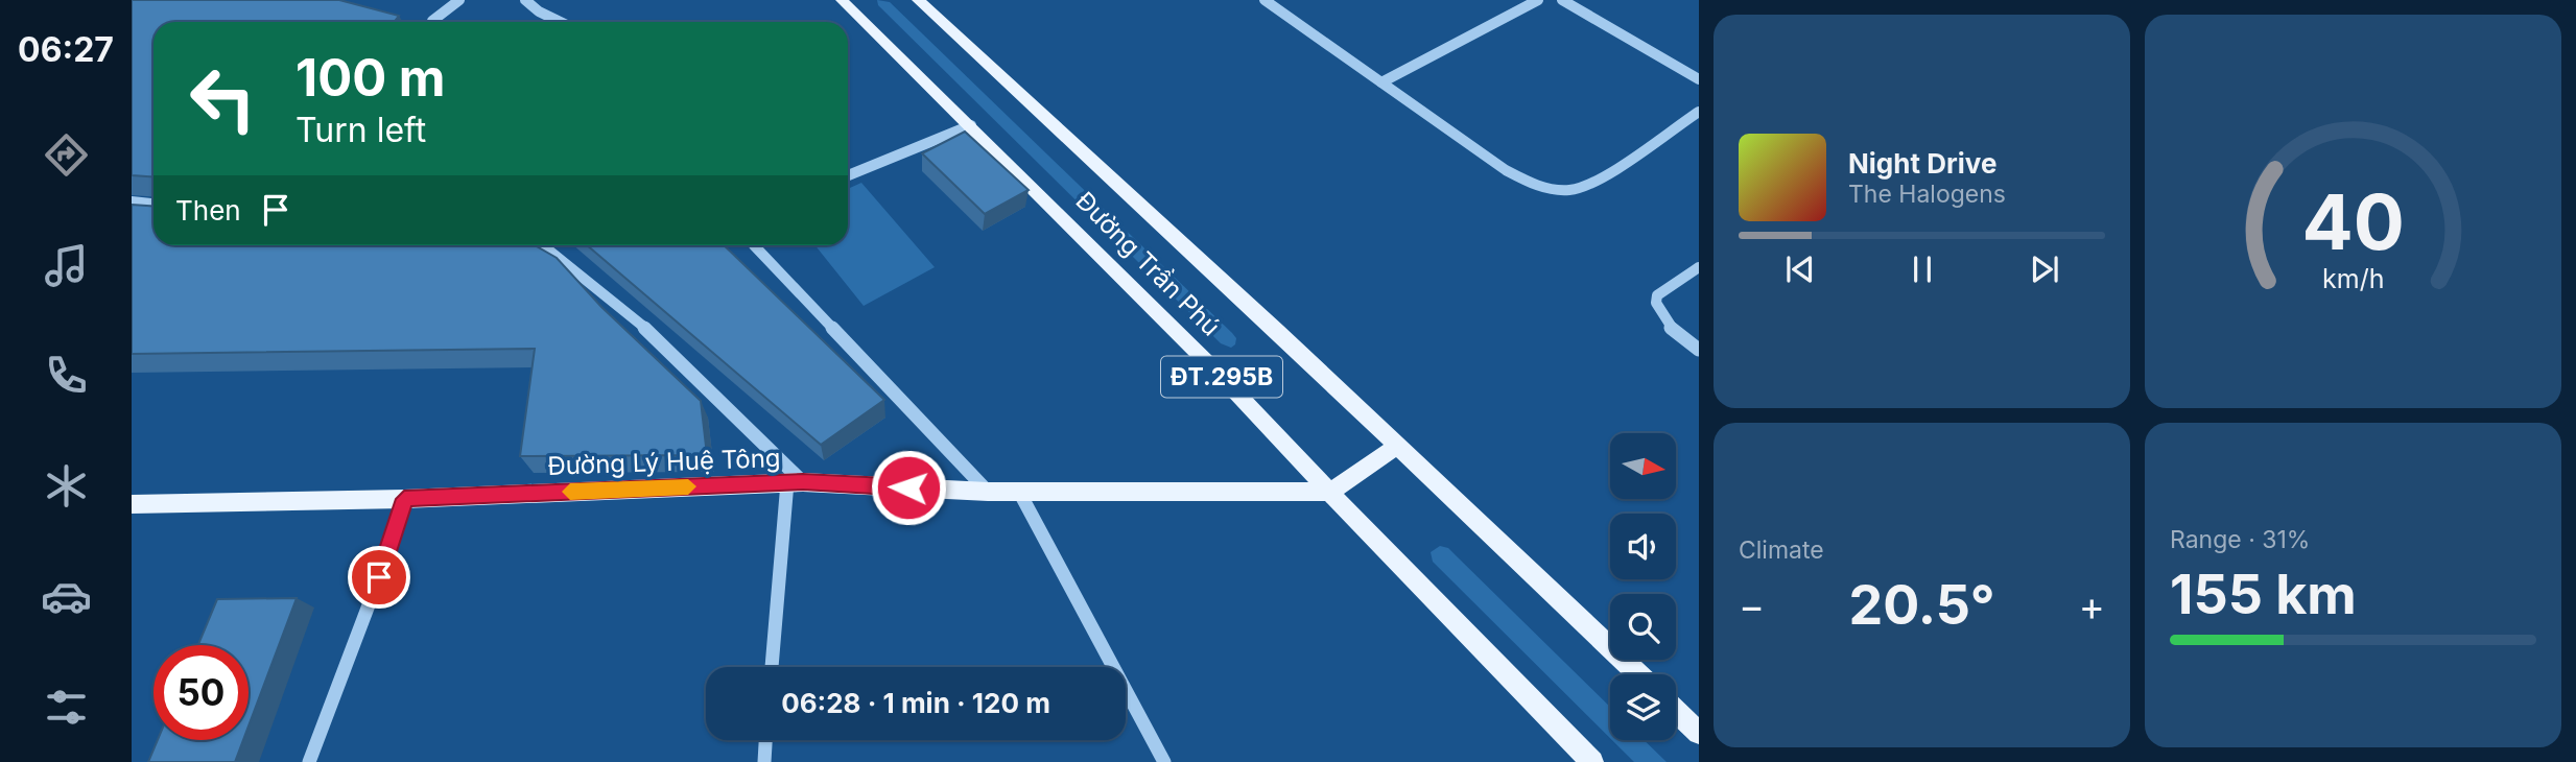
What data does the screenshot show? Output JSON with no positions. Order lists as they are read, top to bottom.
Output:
{
  "streets": {
    "main road": ["Đường Trần Phú", "ĐT.295B", "Đường Lý Huệ Tông"]
  },
  "crossings": [
    ["Đường Trần Phú", "Đường Lý Huệ Tông"]
  ],
  "north": "right",
  "page": {
    "tabs": "06:27",
    "turn": ["100 m", "Turn left"],
    "song": ["Night Drive", "The Halogens"],
    "then": "Then",
    "tile": [
      "Climate",
      ["Range · 31%", "155 km"]
    ],
    "heat": ["−", "20.5°", "+"],
    "limit": "50",
    "trip": "06:28 · 1 min · 120 m",
    "gauge": ["40", "km/h"]
  }
}
